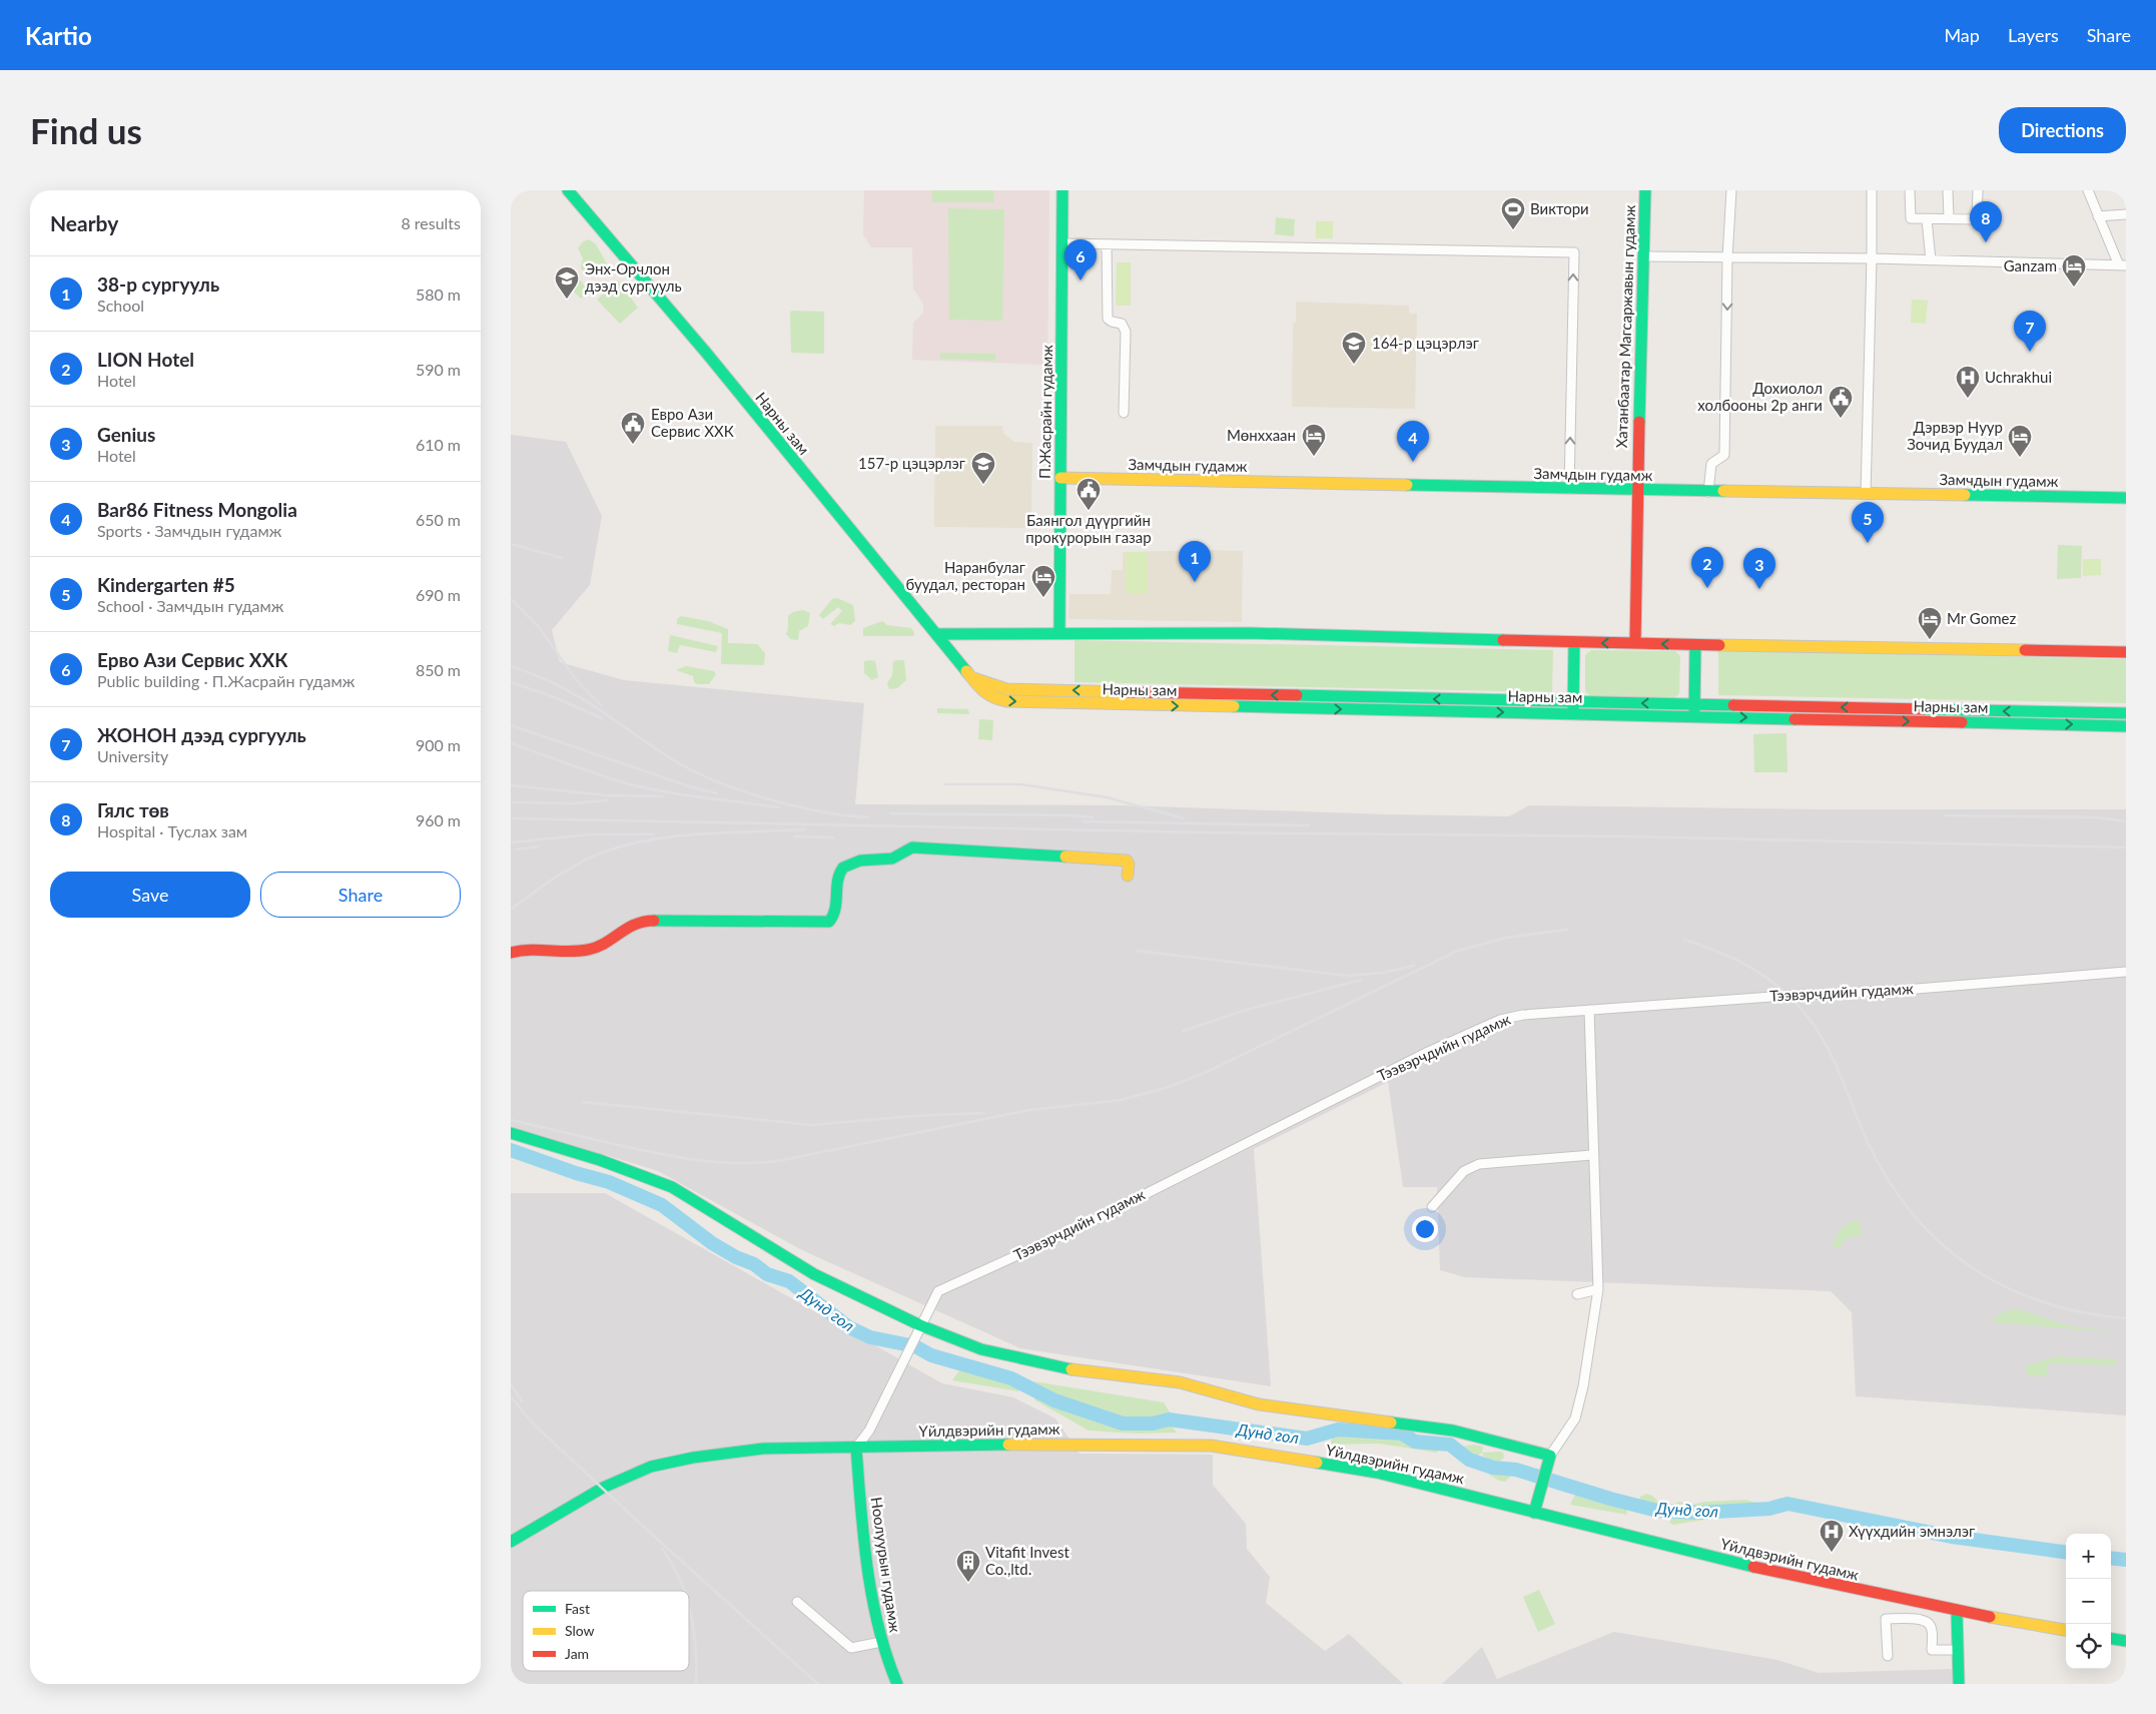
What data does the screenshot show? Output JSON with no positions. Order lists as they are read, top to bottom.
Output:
{
  "streets": {
    "street": [
      "Хатанбаатар Магсаржавын гудамж",
      "П.Жасрайн гудамж",
      "Нарны зам",
      "Замчдын гудамж",
      "Тээвэрчдийн гудамж",
      "Yйлдвэрийн гудамж",
      "Ноолуурын гудамж"
    ]
  },
  "crossings": [
    ["Хатанбаатар Магсаржавын гудамж", "Замчдын гудамж"],
    ["П.Жасрайн гудамж", "Замчдын гудамж"],
    ["Тээвэрчдийн гудамж", "Yйлдвэрийн гудамж"],
    ["Тээвэрчдийн гудамж", "Ноолуурын гудамж"],
    ["Yйлдвэрийн гудамж", "Ноолуурын гудамж"]
  ],
  "water": ["Дунд гол"],
  "places": {
    "sports": ["Виктори"],
    "hotel": [
      "Ganzam",
      "Мөнххаан",
      "Дэрвэр Нуур Зочид Буудал",
      "Наранбулаг буудал, ресторан",
      "Mr Gomez"
    ],
    "school or university": ["Энх-Орчлон дээд сургууль", "164-р цэцэрлэг", "157-р цэцэрлэг"],
    "hospital": ["Uchrakhui", "Хүүхдийн эмнэлэг"],
    "public building": ["Дохиолол холбооны 2р анги", "Евро Ази Сервис ХХК", "Баянгол дүүргийн прокурорын газар"],
    "building": ["Vitafit Invest Co.,ltd."]
  },
  "legend": ["Fast", "Slow", "Jam"],
  "page": {
    "header": "Kartio",
    "nav": ["Map", "Layers", "Share"],
    "buttons": [
      "Directions",
      ["Save", "Share"]
    ],
    "title": "Find us",
    "heading": ["Nearby", "8 results"],
    "pins": [
      "8",
      "6",
      "7",
      "4",
      "5",
      "1",
      "2",
      "3"
    ],
    "list": [
      {
        "mark": "1",
        "name": "38-р сургууль",
        "note": "School",
        "value": "580 m"
      },
      {
        "mark": "2",
        "name": "LION Hotel",
        "note": "Hotel",
        "value": "590 m"
      },
      {
        "mark": "3",
        "name": "Genius",
        "note": "Hotel",
        "value": "610 m"
      },
      {
        "mark": "4",
        "name": "Bar86 Fitness Mongolia",
        "note": "Sports · Замчдын гудамж",
        "value": "650 m"
      },
      {
        "mark": "5",
        "name": "Kindergarten #5",
        "note": "School · Замчдын гудамж",
        "value": "690 m"
      },
      {
        "mark": "6",
        "name": "Ерво Ази Сервис ХХК",
        "note": "Public building · П.Жасрайн гудамж",
        "value": "850 m"
      },
      {
        "mark": "7",
        "name": "ЖОНОН дээд сургууль",
        "note": "University",
        "value": "900 m"
      },
      {
        "mark": "8",
        "name": "Гялс төв",
        "note": "Hospital · Туслах зам",
        "value": "960 m"
      }
    ],
    "map_buttons": ["+", "−"]
  }
}
